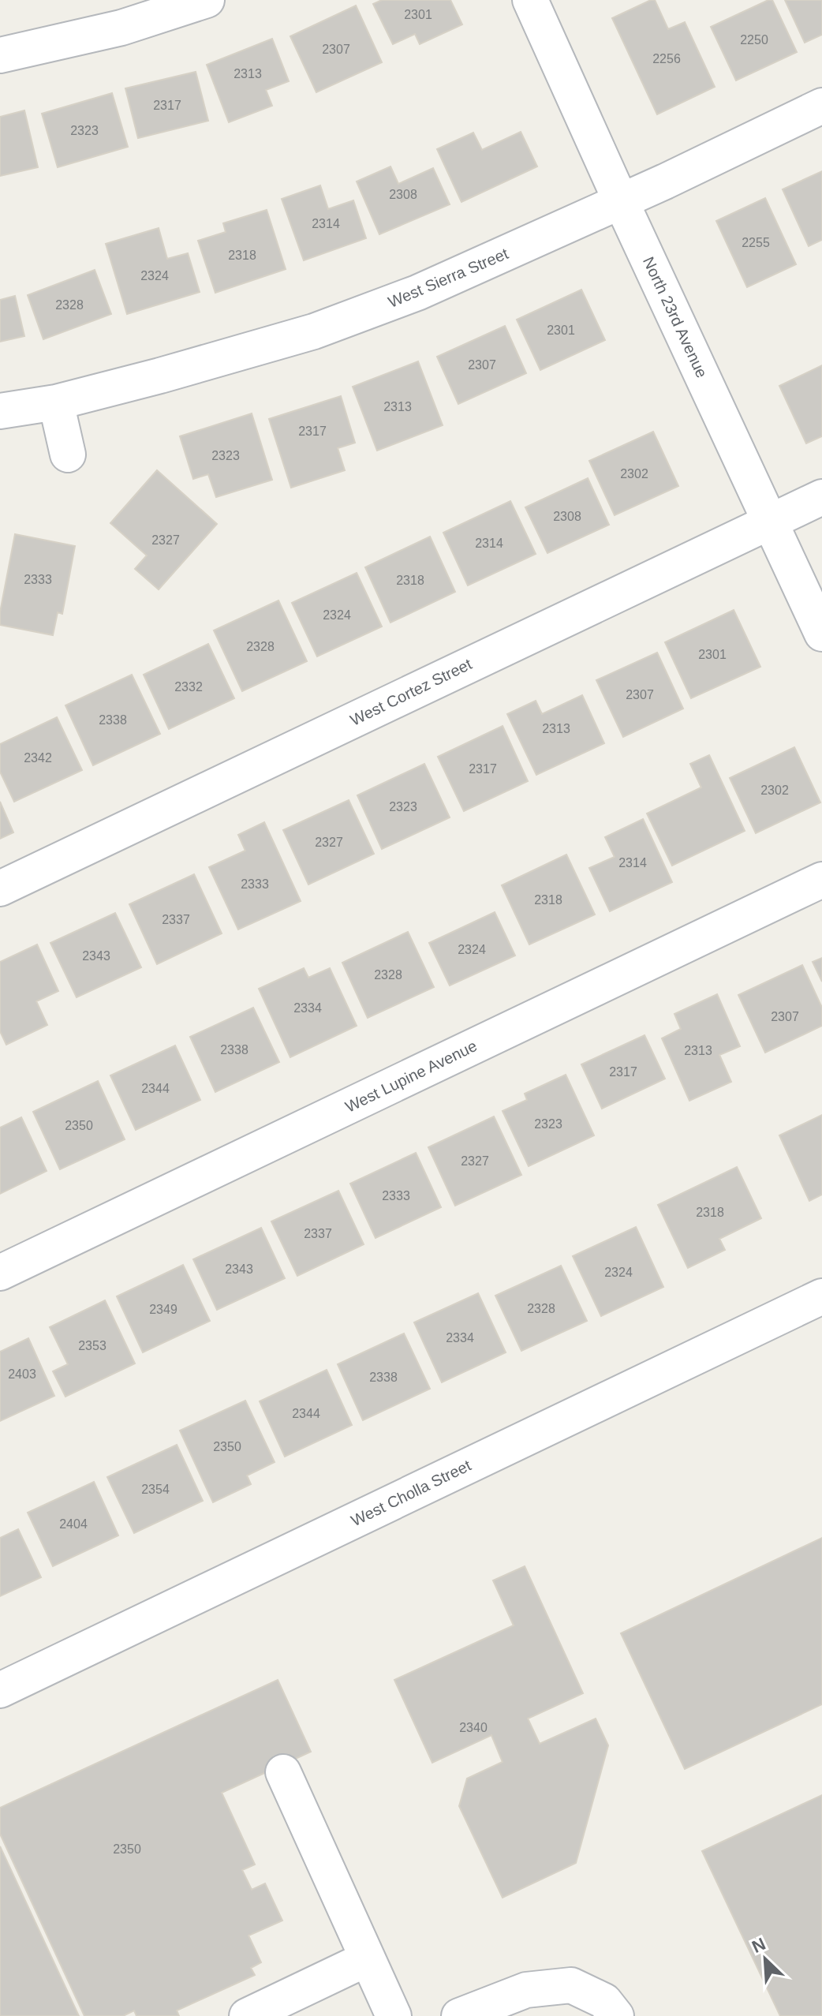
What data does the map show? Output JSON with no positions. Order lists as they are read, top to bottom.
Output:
{
  "streets": {
    "street": [
      "West Sierra Street",
      "North 23rd Avenue",
      "West Cortez Street",
      "West Lupine Avenue",
      "West Cholla Street"
    ]
  },
  "crossings": [
    ["West Sierra Street", "North 23rd Avenue"],
    ["North 23rd Avenue", "West Cortez Street"]
  ],
  "house_numbers": [
    "2301",
    "2250",
    "2307",
    "2256",
    "2313",
    "2317",
    "2323",
    "2308",
    "2314",
    "2255",
    "2318",
    "2324",
    "2328",
    "2301",
    "2307",
    "2313",
    "2317",
    "2323",
    "2302",
    "2308",
    "2327",
    "2314",
    "2333",
    "2318",
    "2324",
    "2328",
    "2301",
    "2332",
    "2307",
    "2338",
    "2313",
    "2342",
    "2317",
    "2302",
    "2323",
    "2327",
    "2314",
    "2333",
    "2318",
    "2337",
    "2324",
    "2343",
    "2328",
    "2334",
    "2307",
    "2338",
    "2313",
    "2317",
    "2344",
    "2323",
    "2350",
    "2327",
    "2333",
    "2318",
    "2337",
    "2343",
    "2324",
    "2328",
    "2349",
    "2334",
    "2353",
    "2403",
    "2338",
    "2344",
    "2350",
    "2354",
    "2404",
    "2340",
    "2350"
  ],
  "north": "top left"
}
